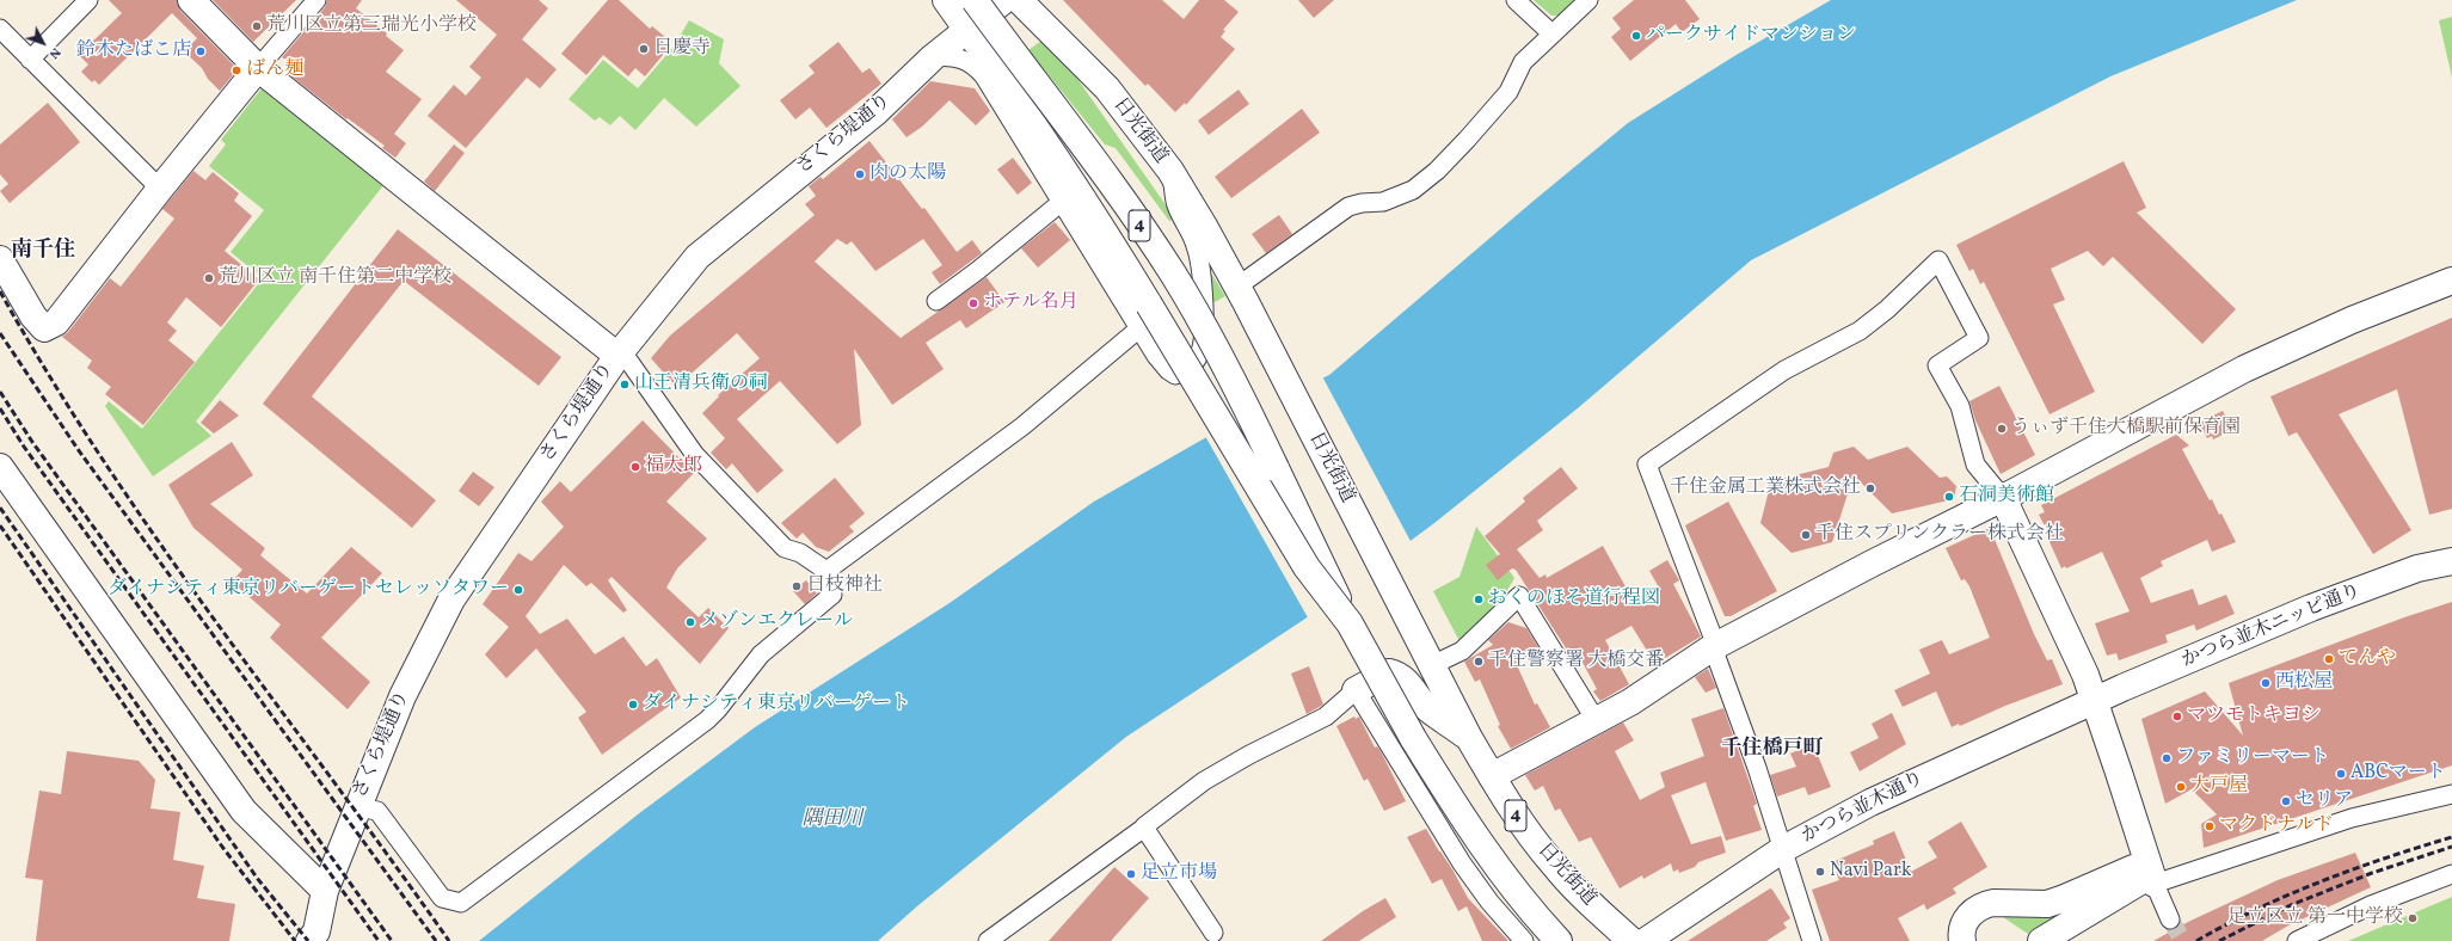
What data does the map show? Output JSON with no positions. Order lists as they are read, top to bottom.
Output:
{
  "streets": {
    "main road": [
      "日光街道",
      "さくら堤通り",
      "4",
      "かつら並木ニッピ通り",
      "かつら並木通り"
    ]
  },
  "crossings": [
    ["さくら堤通り", "4"],
    ["かつら並木ニッピ通り", "かつら並木通り"]
  ],
  "districts": ["南千住", "千住橋戸町"],
  "water": ["隅田川"],
  "places": [
    "荒川区立第三瑞光小学校",
    "パークサイドマンション",
    "日慶寺",
    "鈴木たばこ店",
    "ばん麺",
    "肉の太陽",
    "荒川区立 南千住第二中学校",
    "ホテル名月",
    "山王清兵衛の祠",
    "うぃず千住大橋駅前保育園",
    "福太郎",
    "千住金属工業株式会社",
    "石洞美術館",
    "千住スプリンクラー株式会社",
    "日枝神社",
    "ダイナシティ東京リバーゲートセレッソタワー",
    "おくのほそ道行程図",
    "メゾンエクレール",
    "てんや",
    "千住警察署 大橋交番",
    "西松屋",
    "ダイナシティ東京リバーゲート",
    "マツモトキヨシ",
    "ファミリーマート",
    "ABCマート",
    "大戸屋",
    "セリア",
    "マクドナルド",
    "Navi Park",
    "足立市場",
    "足立区立 第一中学校"
  ],
  "north": "bottom right"
}
